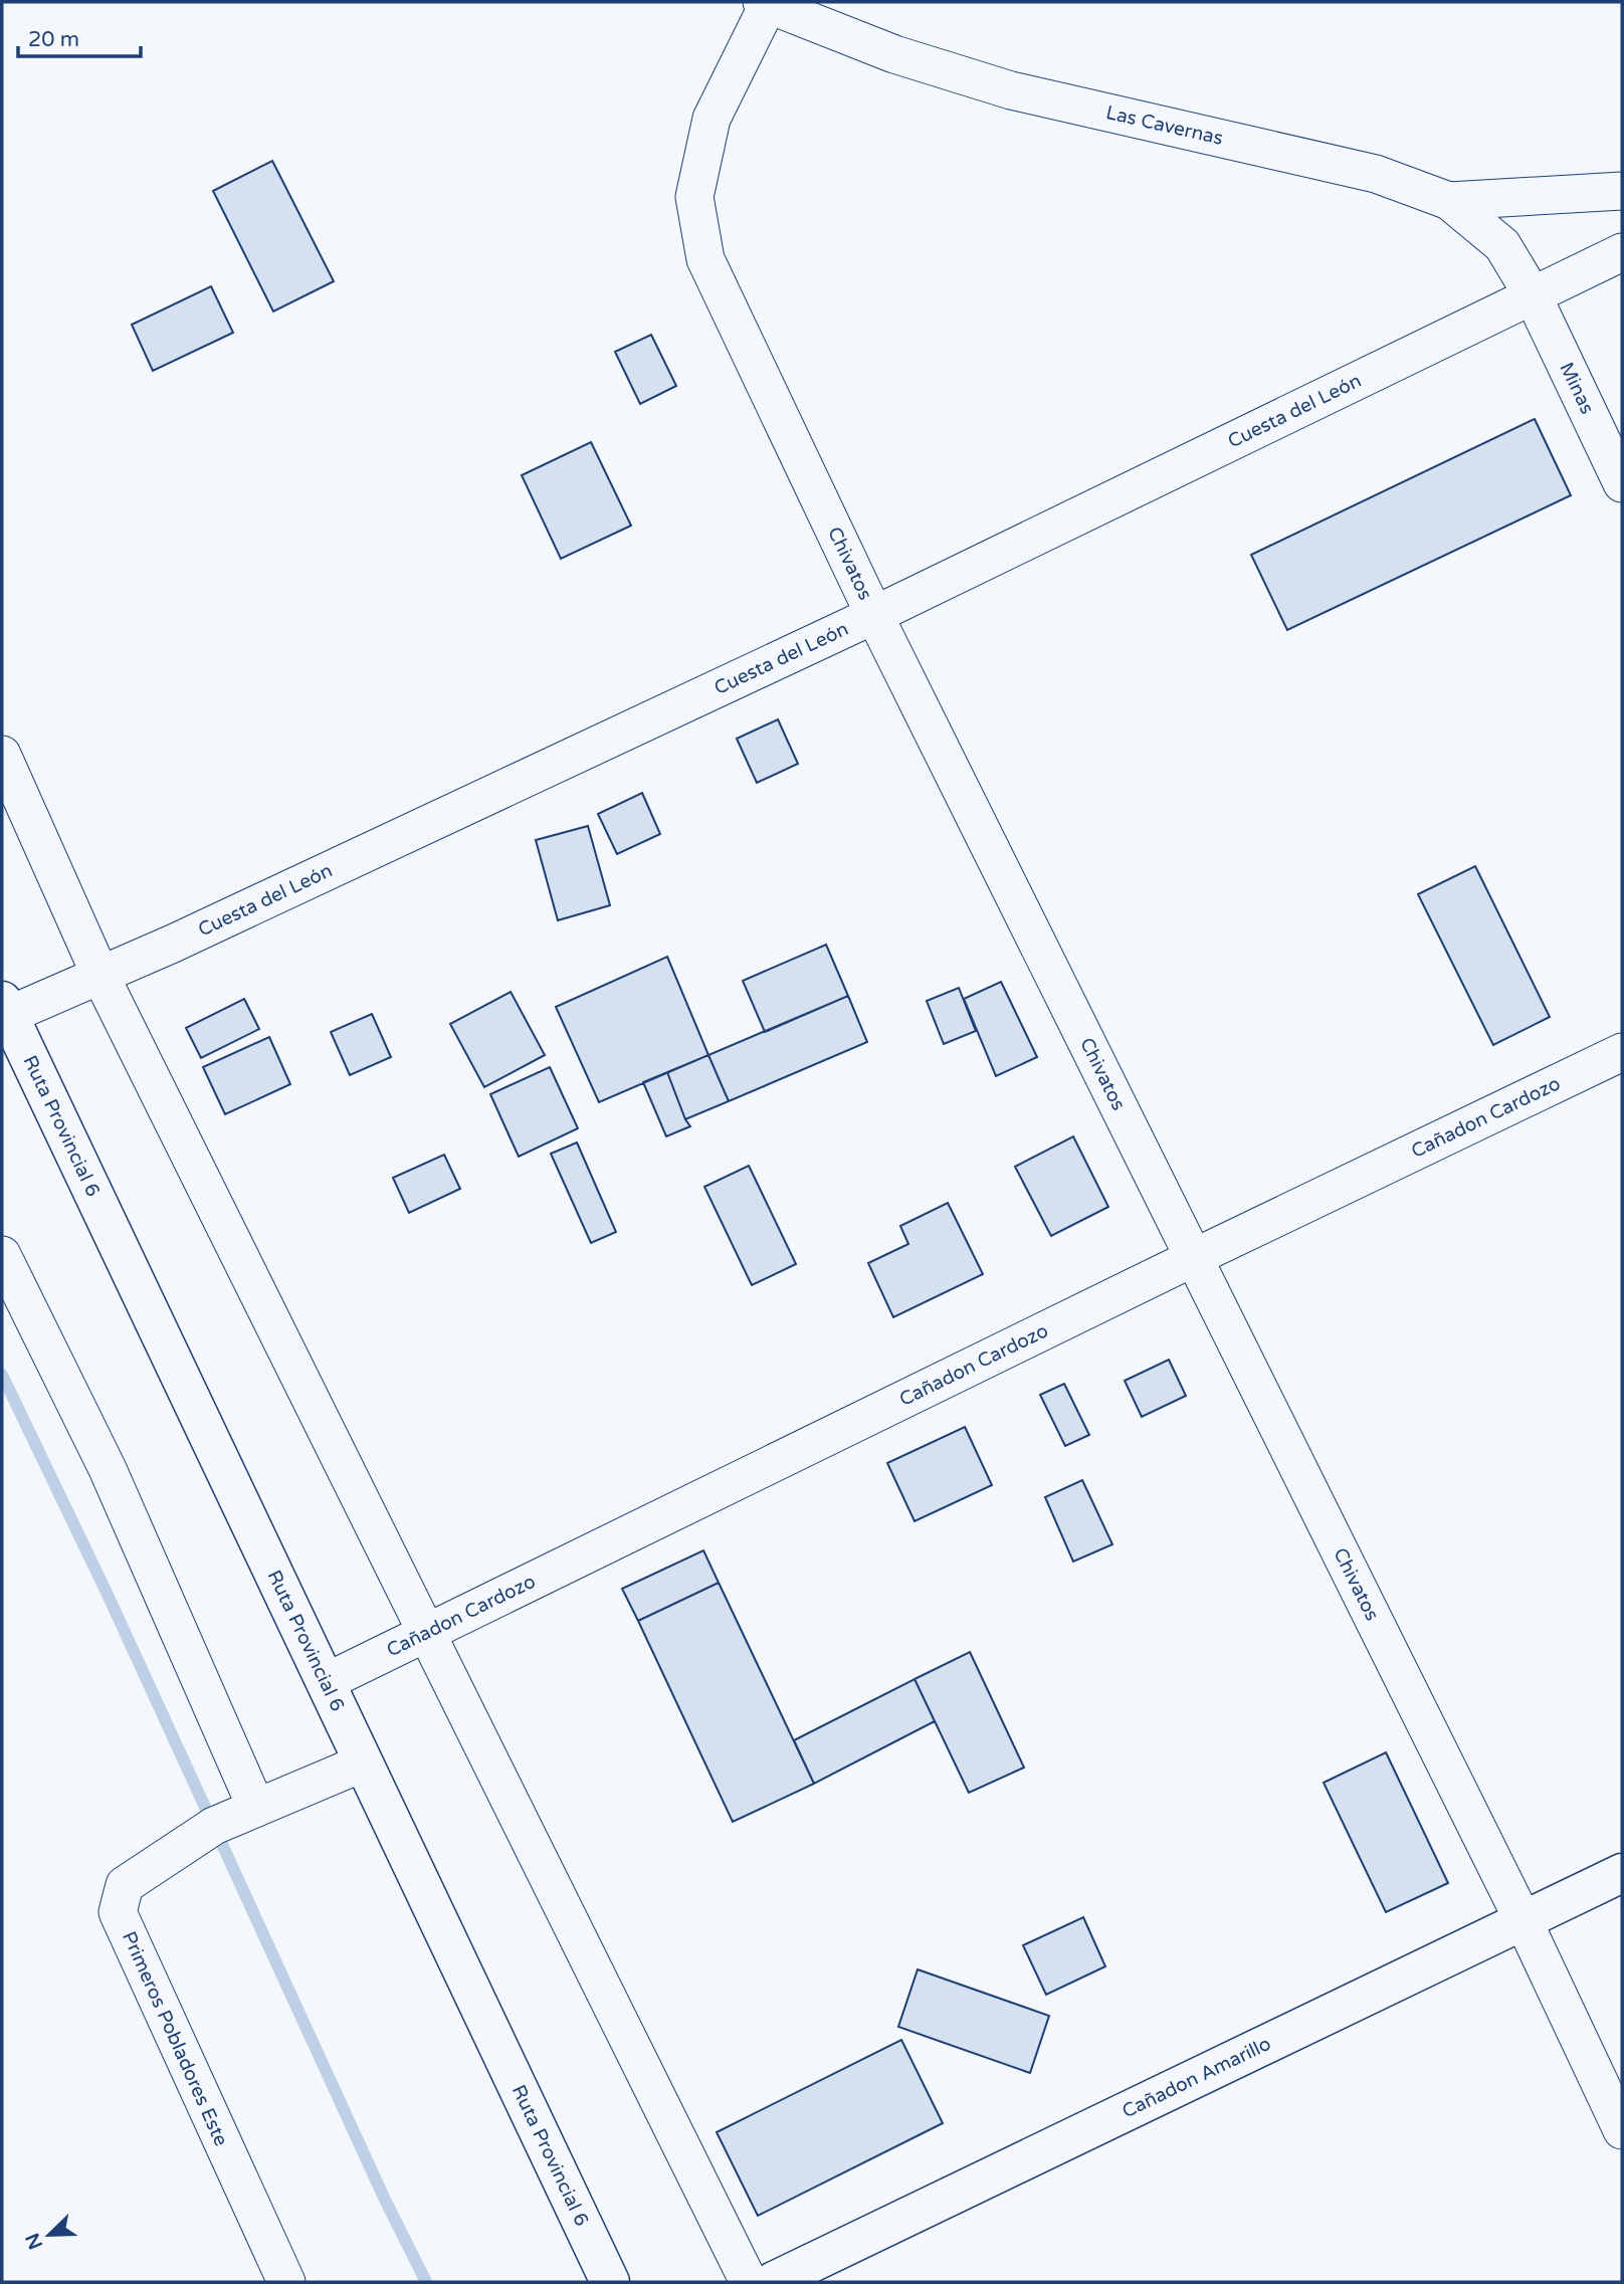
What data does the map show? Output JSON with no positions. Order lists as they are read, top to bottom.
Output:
{
  "streets": {
    "main road": ["Ruta Provincial 6", "Cañadon Amarillo"],
    "street": [
      "Las Cavernas",
      "Minas",
      "Cuesta del León",
      "Chivatos",
      "Cañadon Cardozo",
      "Primeros Pobladores Este"
    ]
  },
  "crossings": [
    ["Las Cavernas", "Minas"],
    ["Las Cavernas", "Cuesta del León"],
    ["Las Cavernas", "Chivatos"],
    ["Minas", "Cuesta del León"],
    ["Cuesta del León", "Chivatos"],
    ["Cuesta del León", "Ruta Provincial 6"],
    ["Chivatos", "Cañadon Cardozo"],
    ["Chivatos", "Cañadon Amarillo"],
    ["Cañadon Cardozo", "Ruta Provincial 6"],
    ["Ruta Provincial 6", "Primeros Pobladores Este"]
  ],
  "scale_bar": "20 m",
  "north": "bottom left"
}
